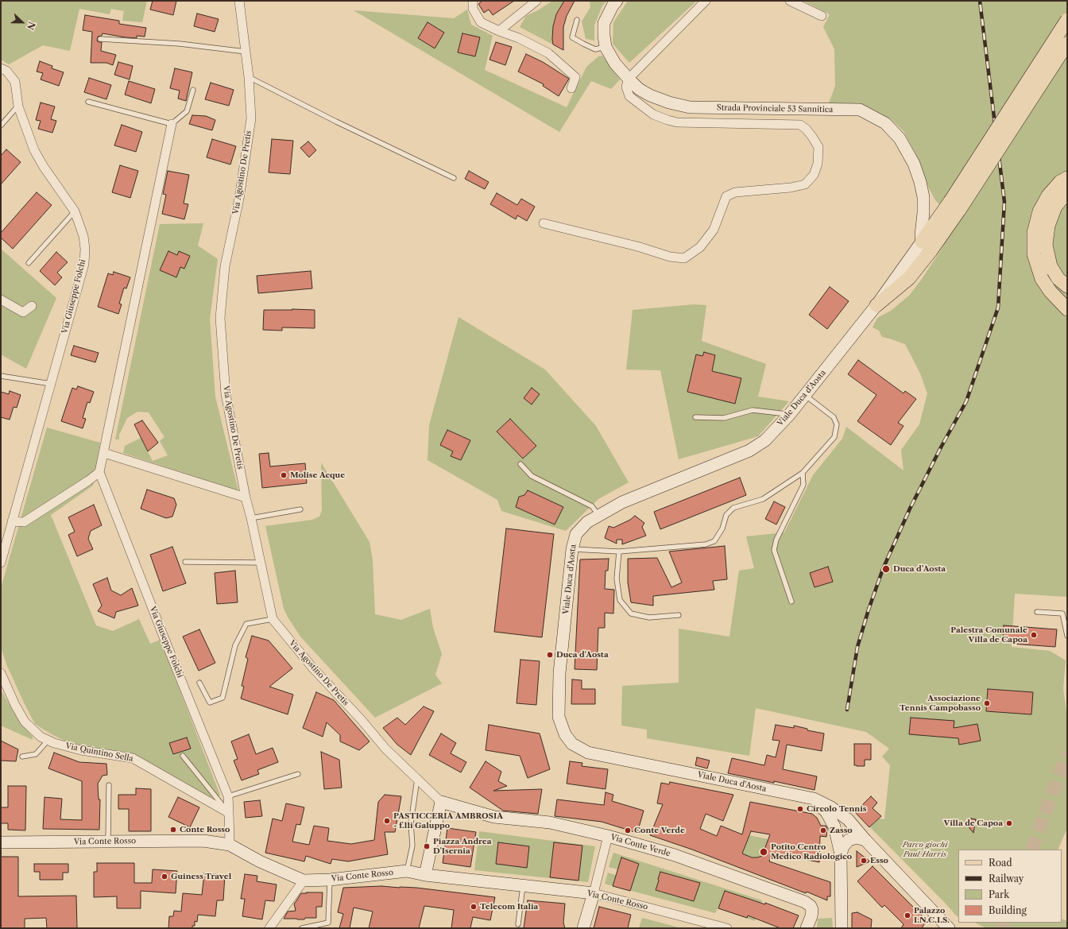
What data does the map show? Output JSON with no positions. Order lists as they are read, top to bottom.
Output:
{
  "streets": {
    "main road": [
      "Strada Provinciale 53 Sannitica",
      "Viale Duca d'Aosta",
      "Via Conte Rosso",
      "Via Conte Verde"
    ],
    "street": ["Via Agostino De Pretis", "Via Giuseppe Folchi", "Via Quintino Sella"]
  },
  "crossings": [
    ["Strada Provinciale 53 Sannitica", "Viale Duca d'Aosta"],
    ["Via Agostino De Pretis", "Via Conte Verde"],
    ["Via Giuseppe Folchi", "Via Quintino Sella"]
  ],
  "parks": ["Parco giochi Paul Harris"],
  "places": [
    "Molise Acque",
    "Duca d’Aosta",
    "Palestra Comunale Villa de Capoa",
    "Duca d'Aosta",
    "Associazione Tennis Campobasso",
    "Circolo Tennis",
    "PASTICCERIA AMBROSIA - f.lli Galuppo",
    "Villa de Capoa",
    "Conte Rosso",
    "Conte Verde",
    "Zasso",
    "Piazza Andrea D'Isernia",
    "Potito Centro Medico Radiologico",
    "Esso",
    "Guiness Travel",
    "Telecom Italia",
    "Palazzo I.N.C.I.S."
  ],
  "legend": [
    "Road",
    "Railway",
    "Park",
    "Building"
  ],
  "north": "right"
}
